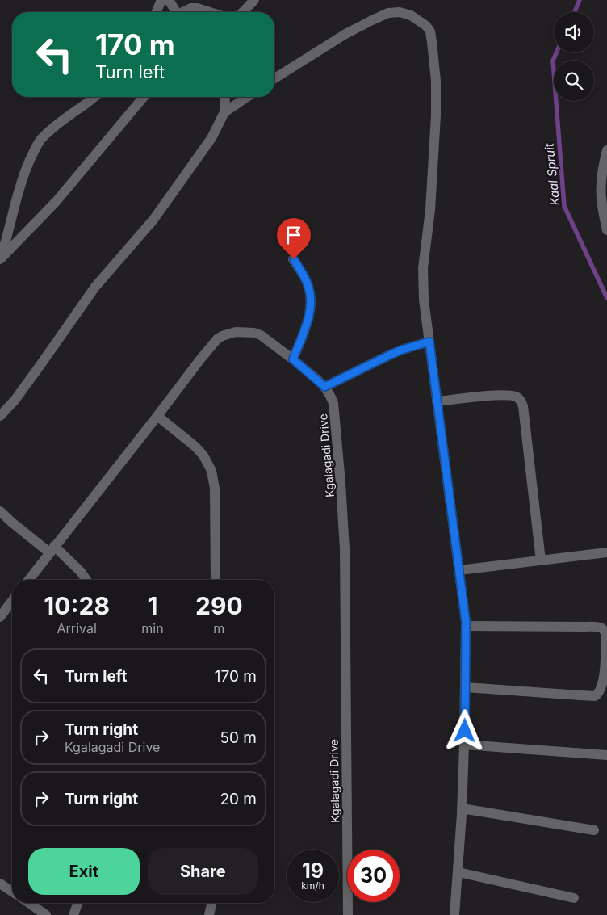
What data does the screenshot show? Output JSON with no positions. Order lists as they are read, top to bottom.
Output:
{
  "streets": {
    "street": ["Kgalagadi Drive"]
  },
  "water": ["Kaal Spruit"],
  "page": {
    "turn": ["170 m", "Turn left"],
    "eta": [
      "10:28",
      "Arrival",
      "1",
      "min",
      "290",
      "m"
    ],
    "list": [
      {
        "name": "Turn left",
        "value": "170 m"
      },
      {
        "name": "Turn right",
        "note": "Kgalagadi Drive",
        "value": "50 m"
      },
      {
        "name": "Turn right",
        "value": "20 m"
      }
    ],
    "buttons": ["Exit", "Share"],
    "speed": "19 km/h",
    "limit": "30"
  }
}
